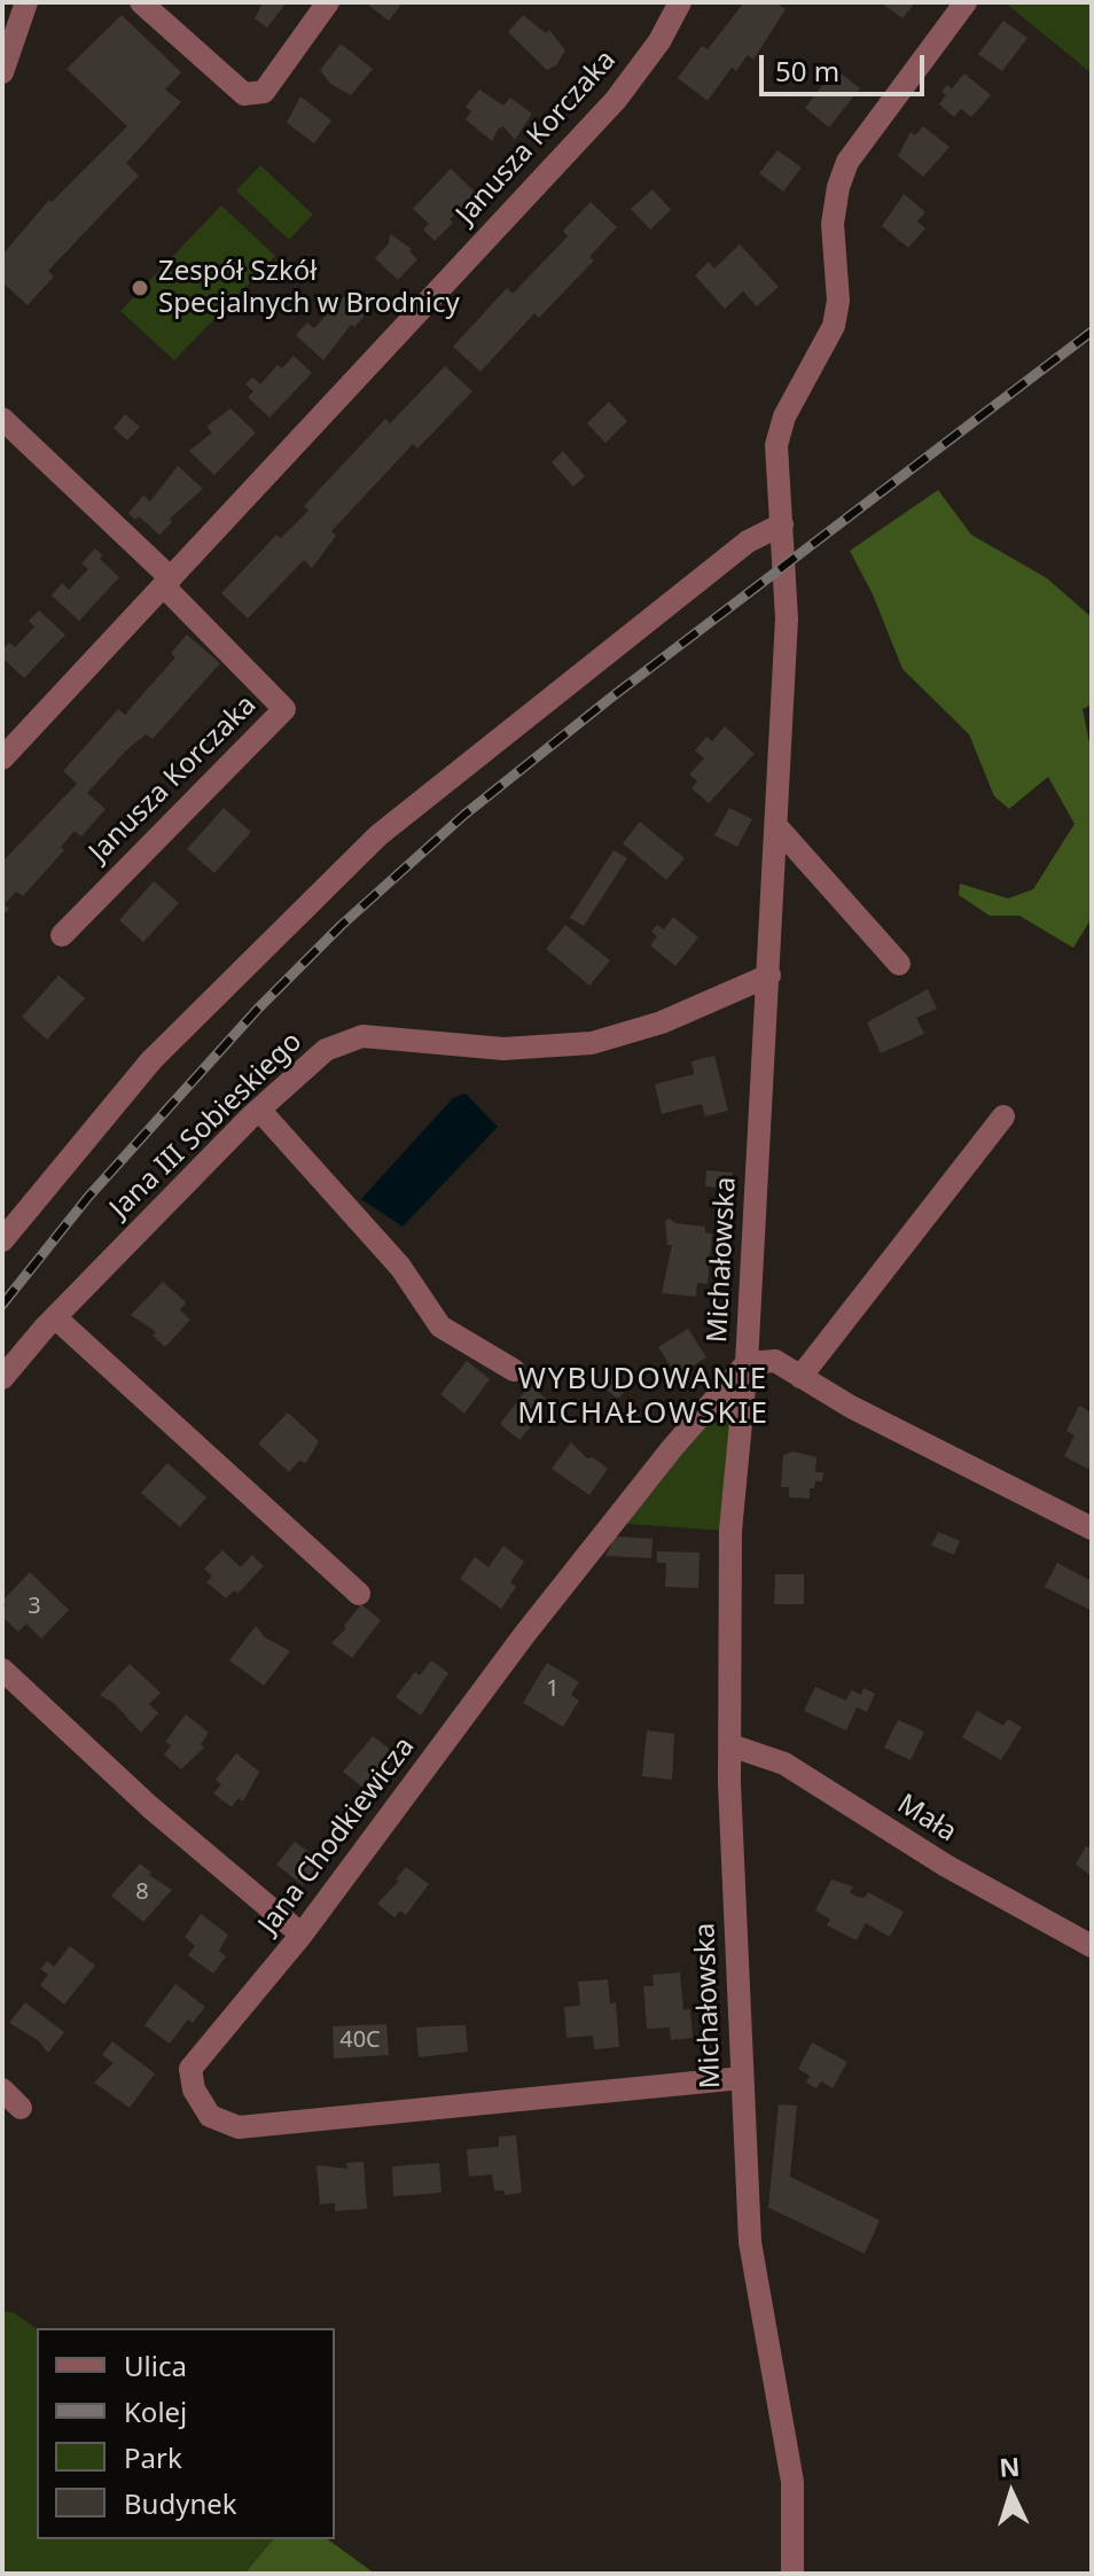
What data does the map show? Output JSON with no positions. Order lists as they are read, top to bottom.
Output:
{
  "streets": {
    "street": [
      "Janusza Korczaka",
      "Jana III Sobieskiego",
      "Michałowska",
      "Mała",
      "Jana Chodkiewicza"
    ]
  },
  "crossings": [
    ["Jana III Sobieskiego", "Michałowska"],
    ["Michałowska", "Mała"],
    ["Michałowska", "Jana Chodkiewicza"]
  ],
  "districts": ["WYBUDOWANIE MICHAŁOWSKIE"],
  "places": ["Zespół Szkół Specjalnych w Brodnicy"],
  "house_numbers": [
    "3",
    "1",
    "8",
    "40C"
  ],
  "legend": [
    "Ulica",
    "Kolej",
    "Park",
    "Budynek"
  ],
  "scale_bar": "50 m",
  "north": "top"
}
